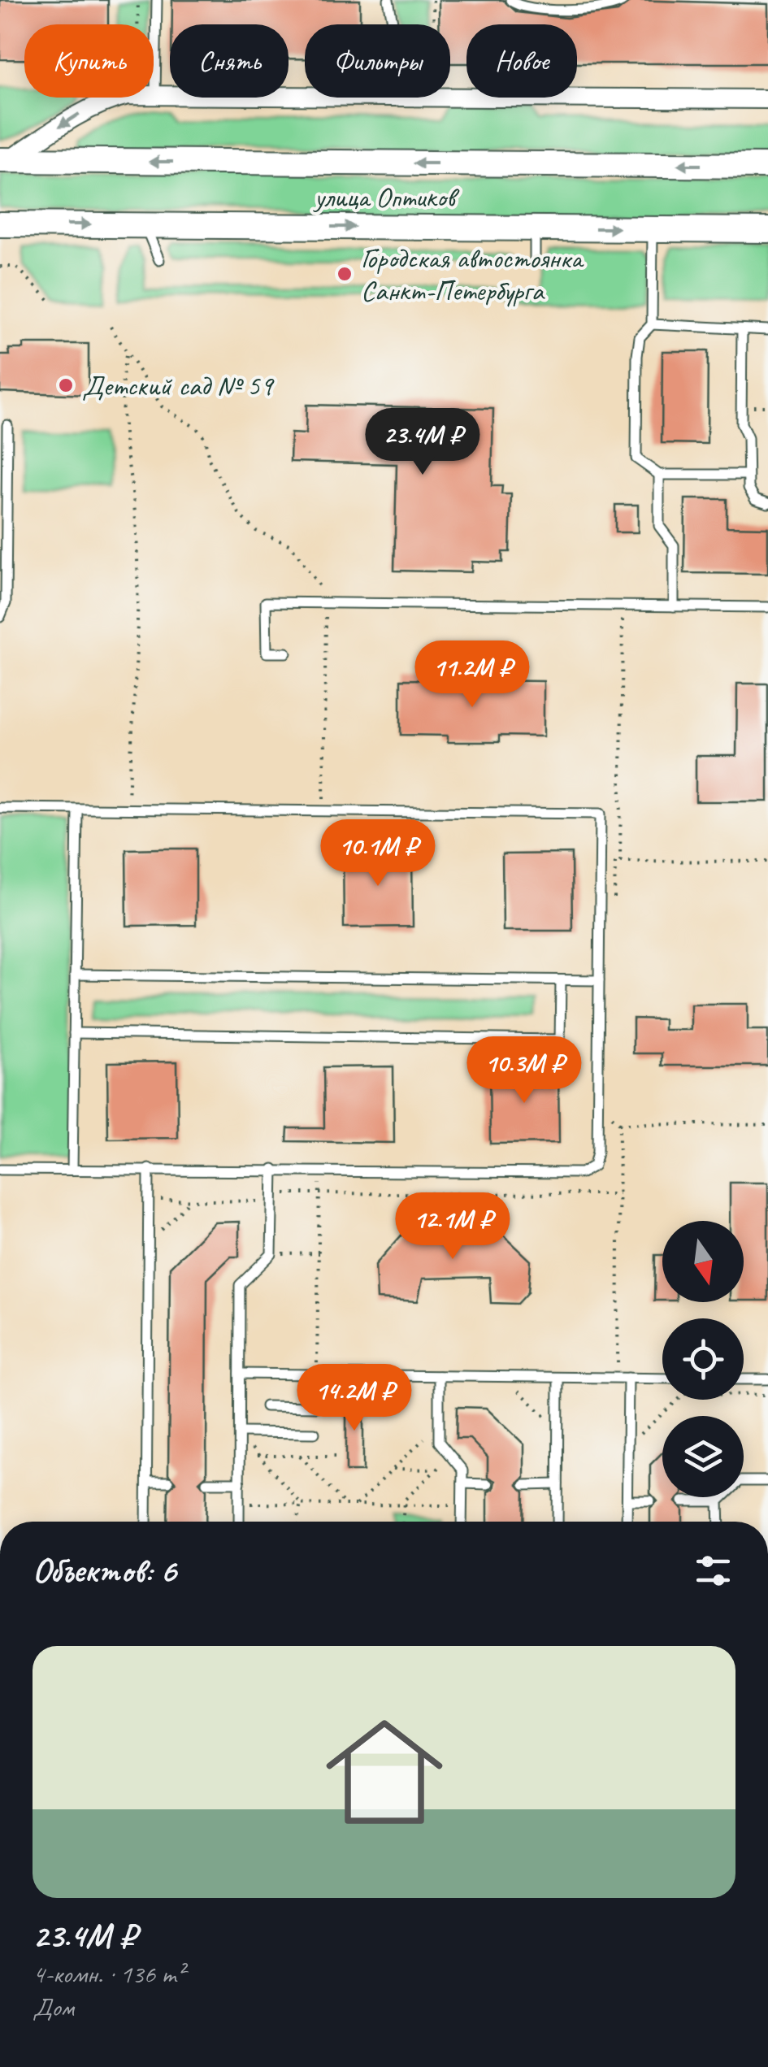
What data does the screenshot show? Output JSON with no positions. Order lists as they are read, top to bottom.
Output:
{
  "streets": {
    "street": ["улица Оптиков"]
  },
  "places": ["Городская автостоянка Санкт-Петербурга", "Детский сад № 59"],
  "north": "bottom",
  "page": {
    "chip": [
      "Купить",
      "Снять",
      "Фильтры",
      "Новое"
    ],
    "price": [
      "23.4M ₽",
      "11.2M ₽",
      "10.1M ₽",
      "10.3M ₽",
      "12.1M ₽",
      "14.2M ₽"
    ],
    "heading": "Объектов: 6",
    "list": [
      {
        "name": "23.4M ₽",
        "note": "4-комн. · 136 m² · Дом"
      }
    ]
  }
}
